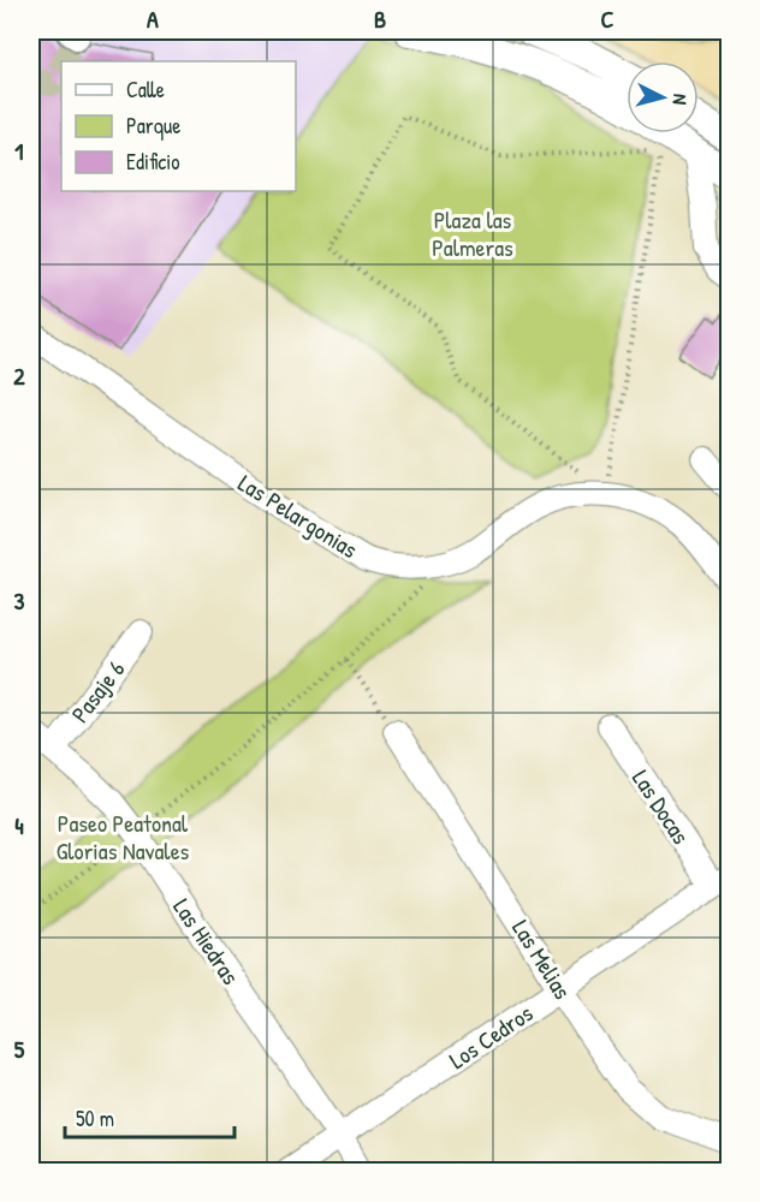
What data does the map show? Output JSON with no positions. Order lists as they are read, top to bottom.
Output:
{
  "streets": {
    "street": [
      "Las Pelargonias",
      "Pasaje 6",
      "Las Docas",
      "Las Hiedras",
      "Las Melias",
      "Los Cedros"
    ]
  },
  "crossings": [
    ["Pasaje 6", "Las Hiedras"],
    ["Las Docas", "Los Cedros"],
    ["Las Hiedras", "Los Cedros"],
    ["Las Melias", "Los Cedros"]
  ],
  "parks": ["Plaza las Palmeras", "Paseo Peatonal Glorias Navales"],
  "legend": ["Calle", "Parque", "Edificio"],
  "scale_bar": "50 m",
  "north": "right",
  "grid": {
    "columns": ["A", "B", "C"],
    "rows": [
      "1",
      "2",
      "3",
      "4",
      "5"
    ]
  }
}
